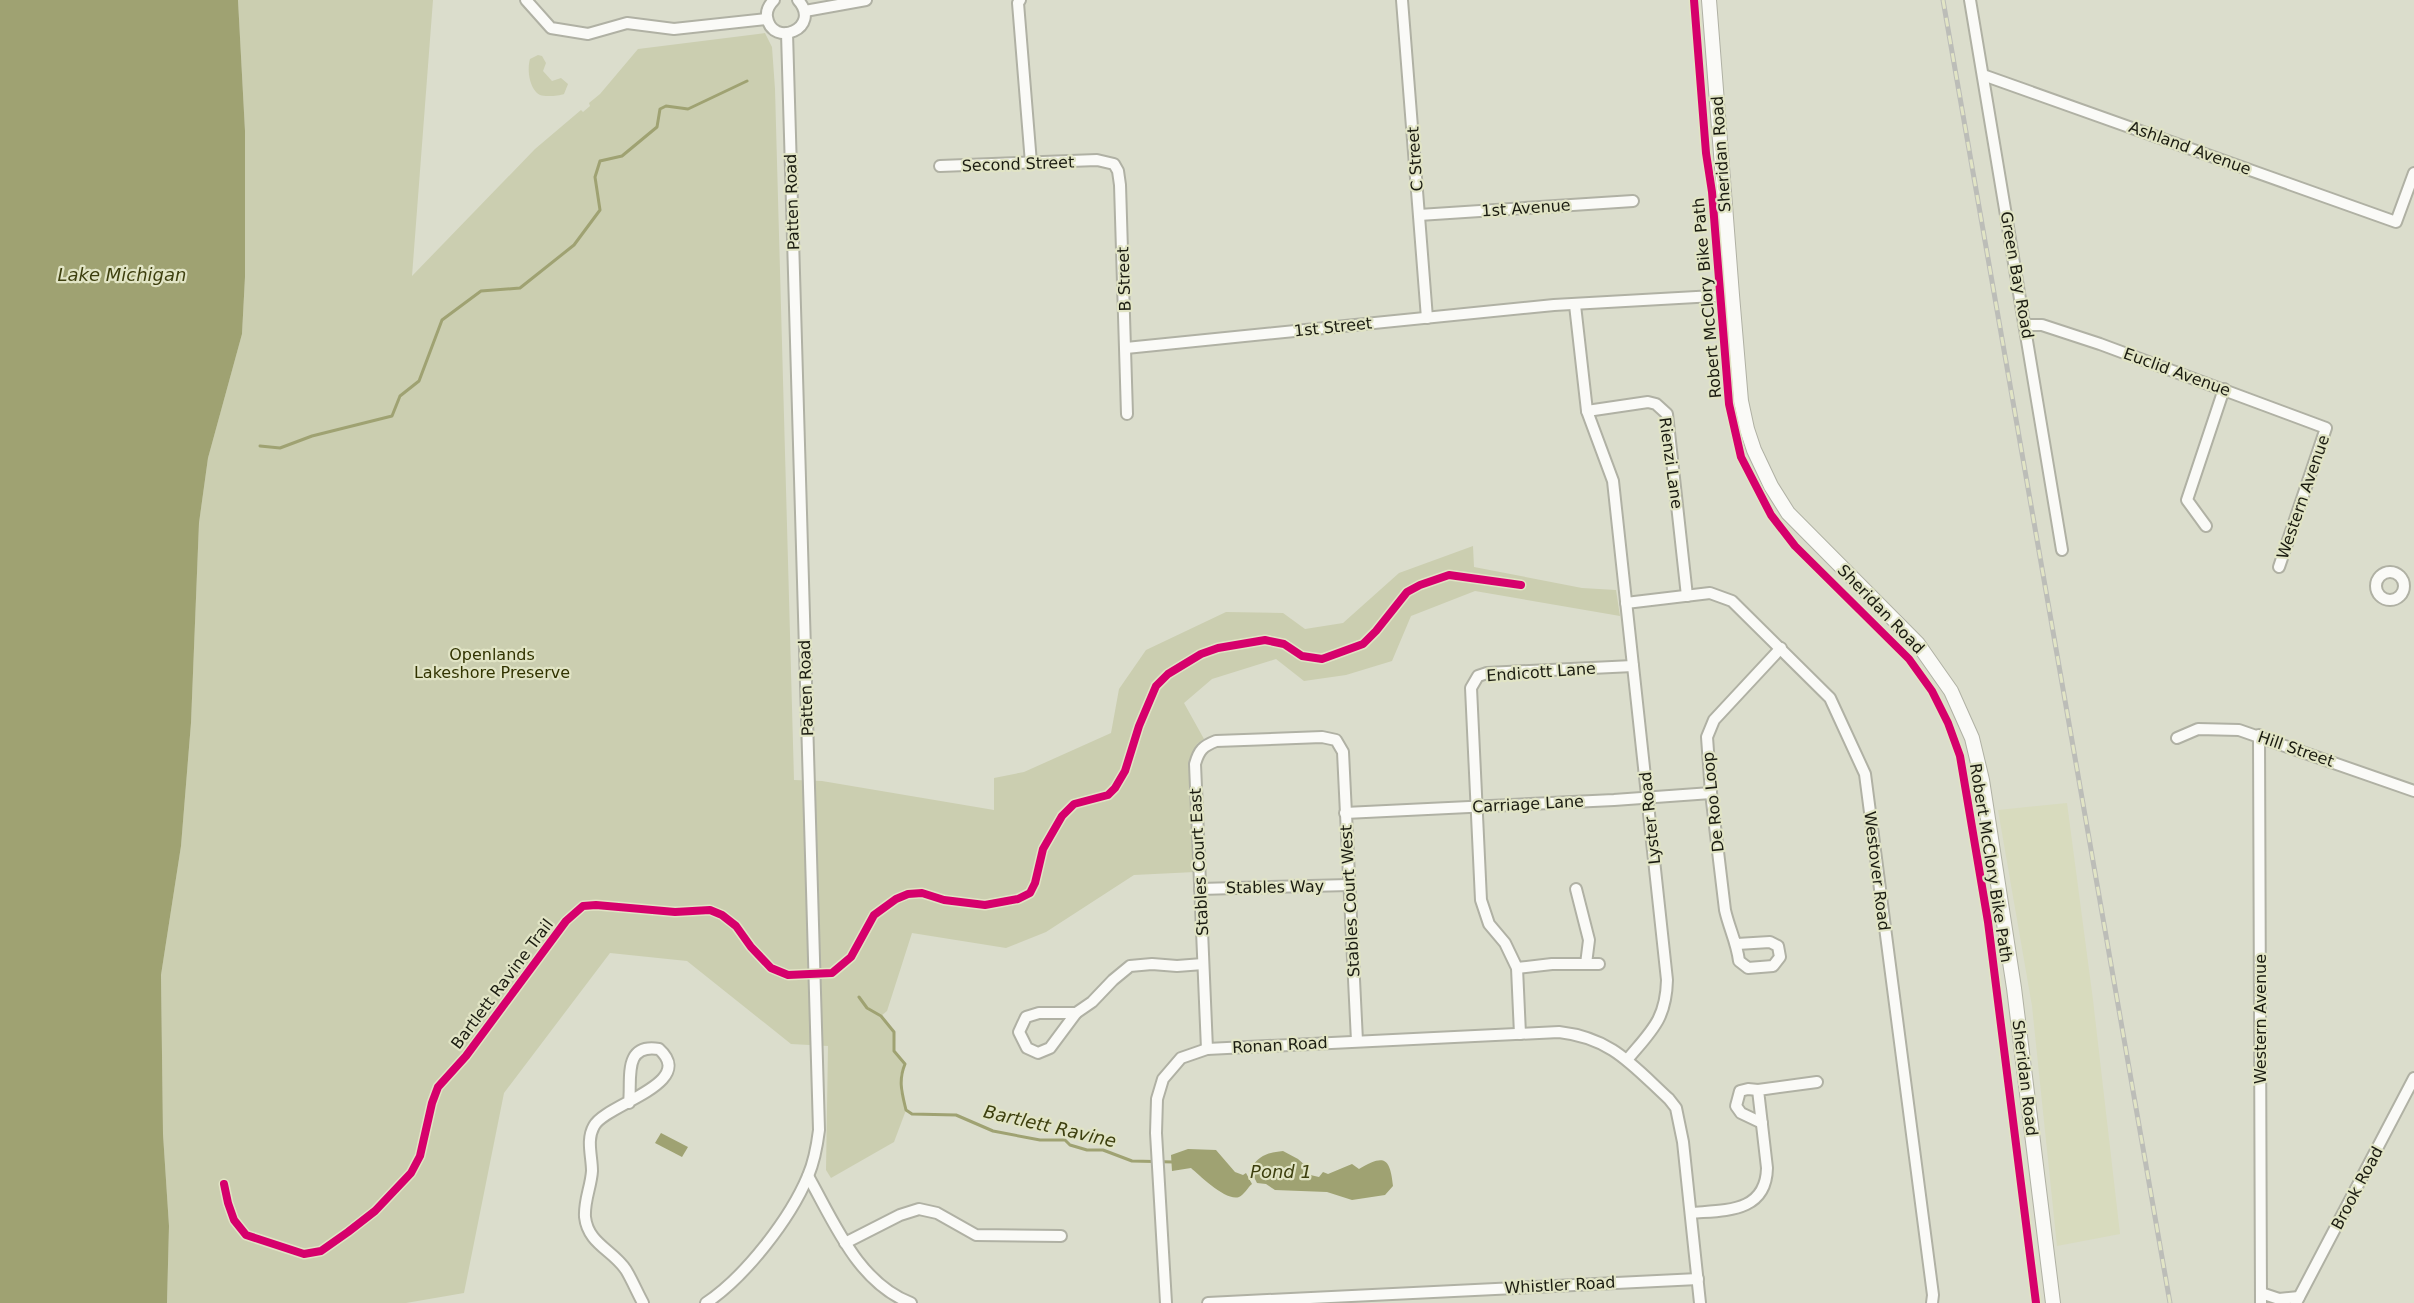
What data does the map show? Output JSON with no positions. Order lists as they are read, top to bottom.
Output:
{
  "streets": {
    "main road": ["Sheridan Road"],
    "street": [
      "Ashland Avenue",
      "C Street",
      "Second Street",
      "Patten Road",
      "1st Avenue",
      "Green Bay Road",
      "B Street",
      "1st Street",
      "Euclid Avenue",
      "Rienzi Lane",
      "Western Avenue",
      "Endicott Lane",
      "Hill Street",
      "De Roo Loop",
      "Carriage Lane",
      "Lyster Road",
      "Stables Court East",
      "Westover Road",
      "Stables Way",
      "Stables Court West",
      "Ronan Road",
      "Brook Road",
      "Whistler Road"
    ],
    "cycle path": ["Robert McClory Bike Path", "Bartlett Ravine Trail"]
  },
  "crossings": [
    ["Ashland Avenue", "Green Bay Road"],
    ["Sheridan Road", "1st Street"],
    ["C Street", "1st Avenue"],
    ["C Street", "1st Street"],
    ["Second Street", "B Street"],
    ["Green Bay Road", "Euclid Avenue"],
    ["B Street", "1st Street"],
    ["1st Street", "Lyster Road"],
    ["Euclid Avenue", "Western Avenue"],
    ["Rienzi Lane", "Lyster Road"],
    ["Rienzi Lane", "Westover Road"],
    ["Western Avenue", "Hill Street"],
    ["Western Avenue", "Brook Road"],
    ["Endicott Lane", "Carriage Lane"],
    ["Endicott Lane", "Lyster Road"],
    ["De Roo Loop", "Carriage Lane"],
    ["De Roo Loop", "Westover Road"],
    ["Carriage Lane", "Lyster Road"],
    ["Carriage Lane", "Stables Court West"],
    ["Lyster Road", "Westover Road"],
    ["Lyster Road", "Ronan Road"],
    ["Stables Court East", "Stables Way"],
    ["Stables Court East", "Stables Court West"],
    ["Stables Court East", "Ronan Road"],
    ["Stables Way", "Stables Court West"],
    ["Stables Court West", "Ronan Road"]
  ],
  "water": ["Lake Michigan", "Bartlett Ravine", "Pond 1"],
  "parks": ["Openlands Lakeshore Preserve"]
}
